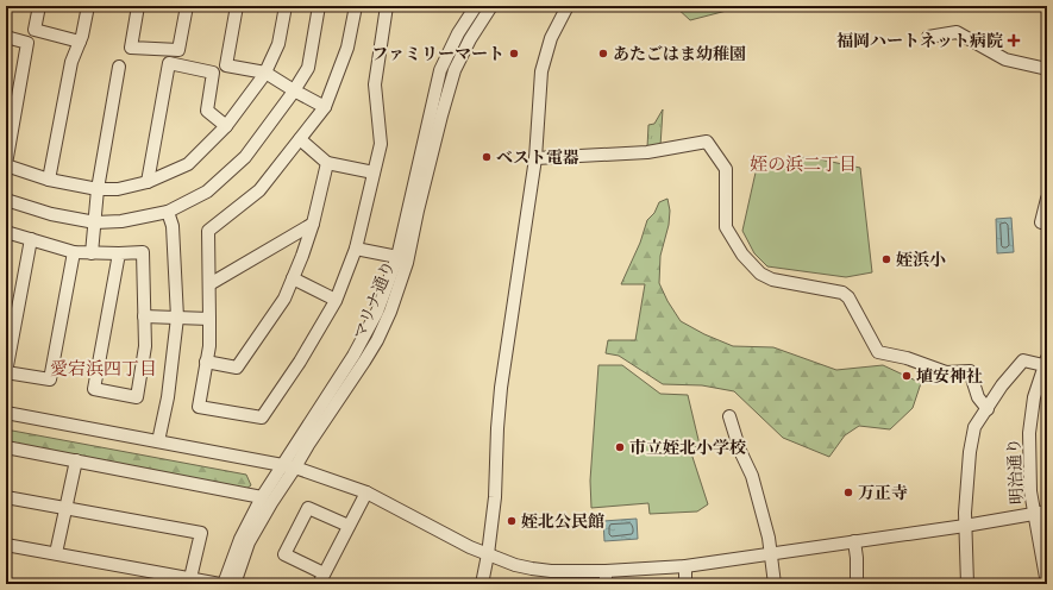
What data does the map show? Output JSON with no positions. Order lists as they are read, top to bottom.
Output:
{
  "streets": {
    "street": ["マリナ通り", "明治通り"]
  },
  "districts": ["姪の浜二丁目", "愛宕浜四丁目"],
  "places": {
    "health": ["福岡ハートネット病院"],
    "other": [
      "ファミリーマート",
      "あたごはま幼稚園",
      "ベスト電器",
      "姪浜小",
      "埴安神社",
      "市立姪北小学校",
      "万正寺",
      "姪北公民館"
    ]
  }
}
